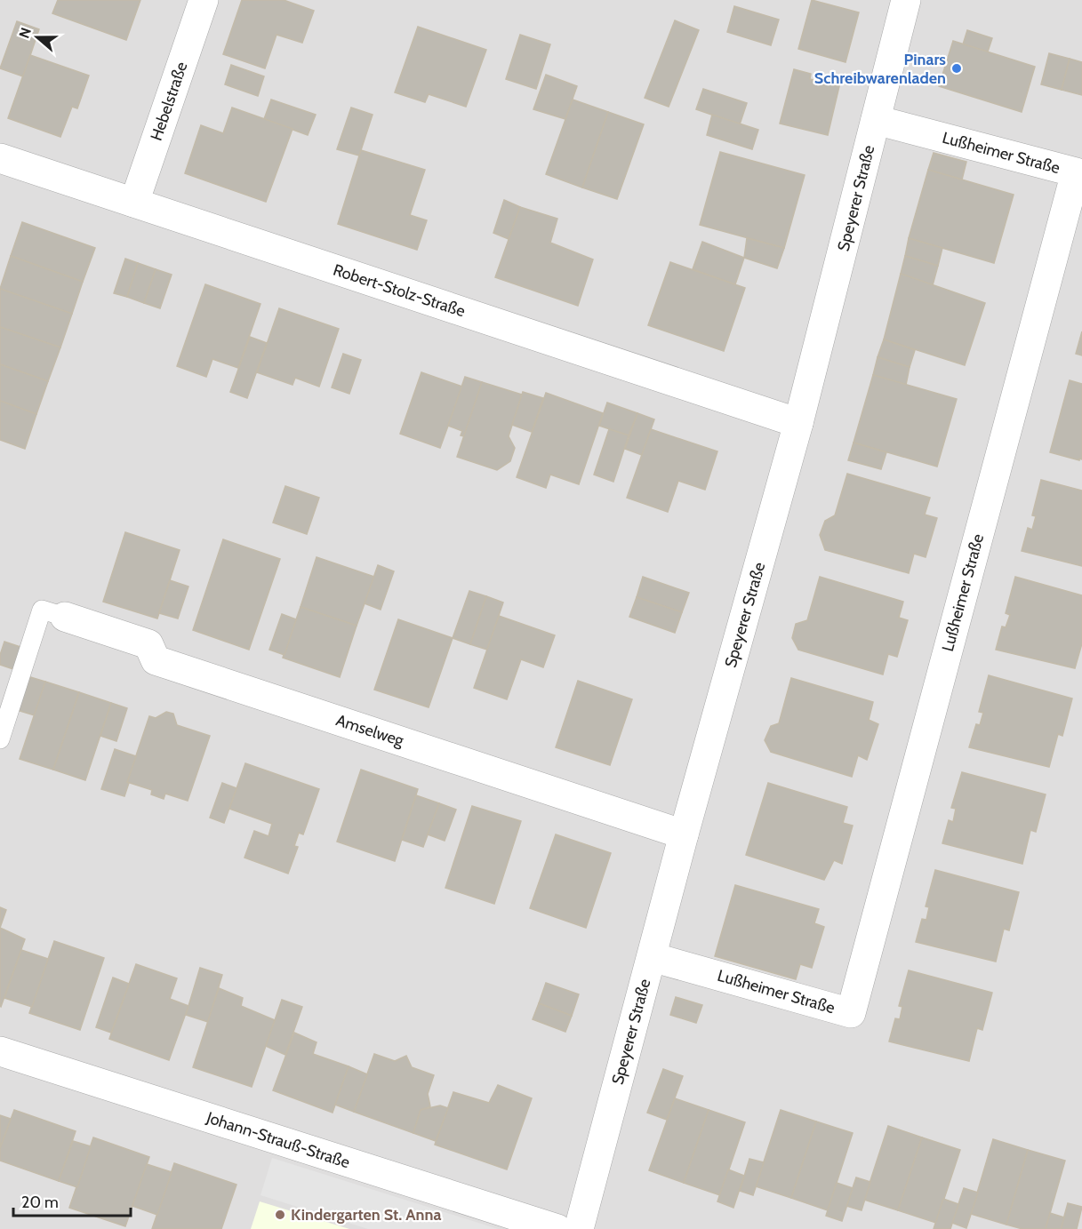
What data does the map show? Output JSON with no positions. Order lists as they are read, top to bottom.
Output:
{
  "streets": {
    "street": [
      "Hebelstraße",
      "Lußheimer Straße",
      "Speyerer Straße",
      "Robert-Stolz-Straße",
      "Amselweg",
      "Johann-Strauß-Straße"
    ]
  },
  "crossings": [
    ["Hebelstraße", "Robert-Stolz-Straße"],
    ["Lußheimer Straße", "Speyerer Straße"],
    ["Speyerer Straße", "Robert-Stolz-Straße"],
    ["Speyerer Straße", "Amselweg"]
  ],
  "places": ["Pinars Schreibwarenladen", "Kindergarten St. Anna"],
  "scale_bar": "20 m",
  "north": "left"
}
